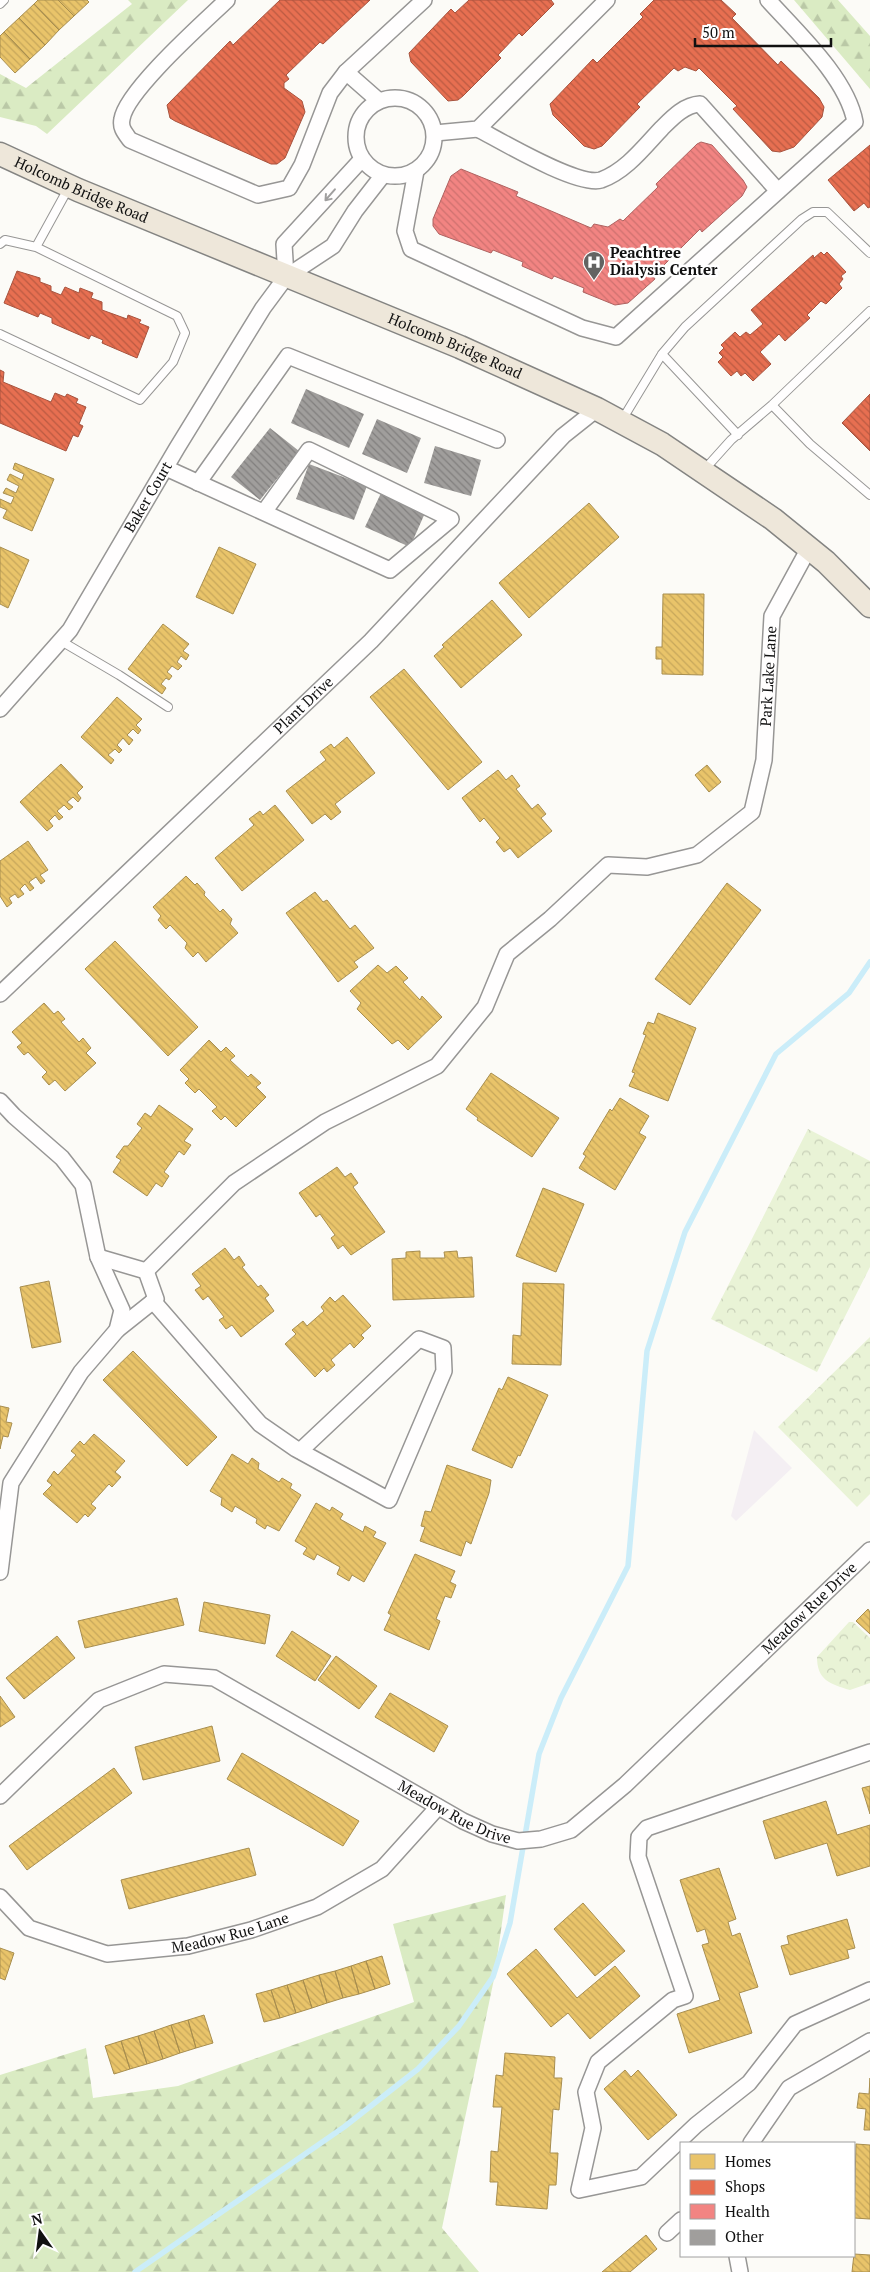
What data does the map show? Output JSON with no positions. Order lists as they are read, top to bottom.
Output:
{
  "streets": {
    "main road": ["Holcomb Bridge Road"],
    "street": [
      "Baker Court",
      "Park Lake Lane",
      "Plant Drive",
      "Meadow Rue Drive",
      "Meadow Rue Lane"
    ]
  },
  "crossings": [
    ["Holcomb Bridge Road", "Baker Court"],
    ["Holcomb Bridge Road", "Park Lake Lane"],
    ["Holcomb Bridge Road", "Plant Drive"],
    ["Meadow Rue Drive", "Meadow Rue Lane"]
  ],
  "places": {
    "hospital": ["Peachtree Dialysis Center"]
  },
  "legend": [
    "Homes",
    "Shops",
    "Health",
    "Other"
  ],
  "scale_bar": "50 m",
  "north": "top"
}
